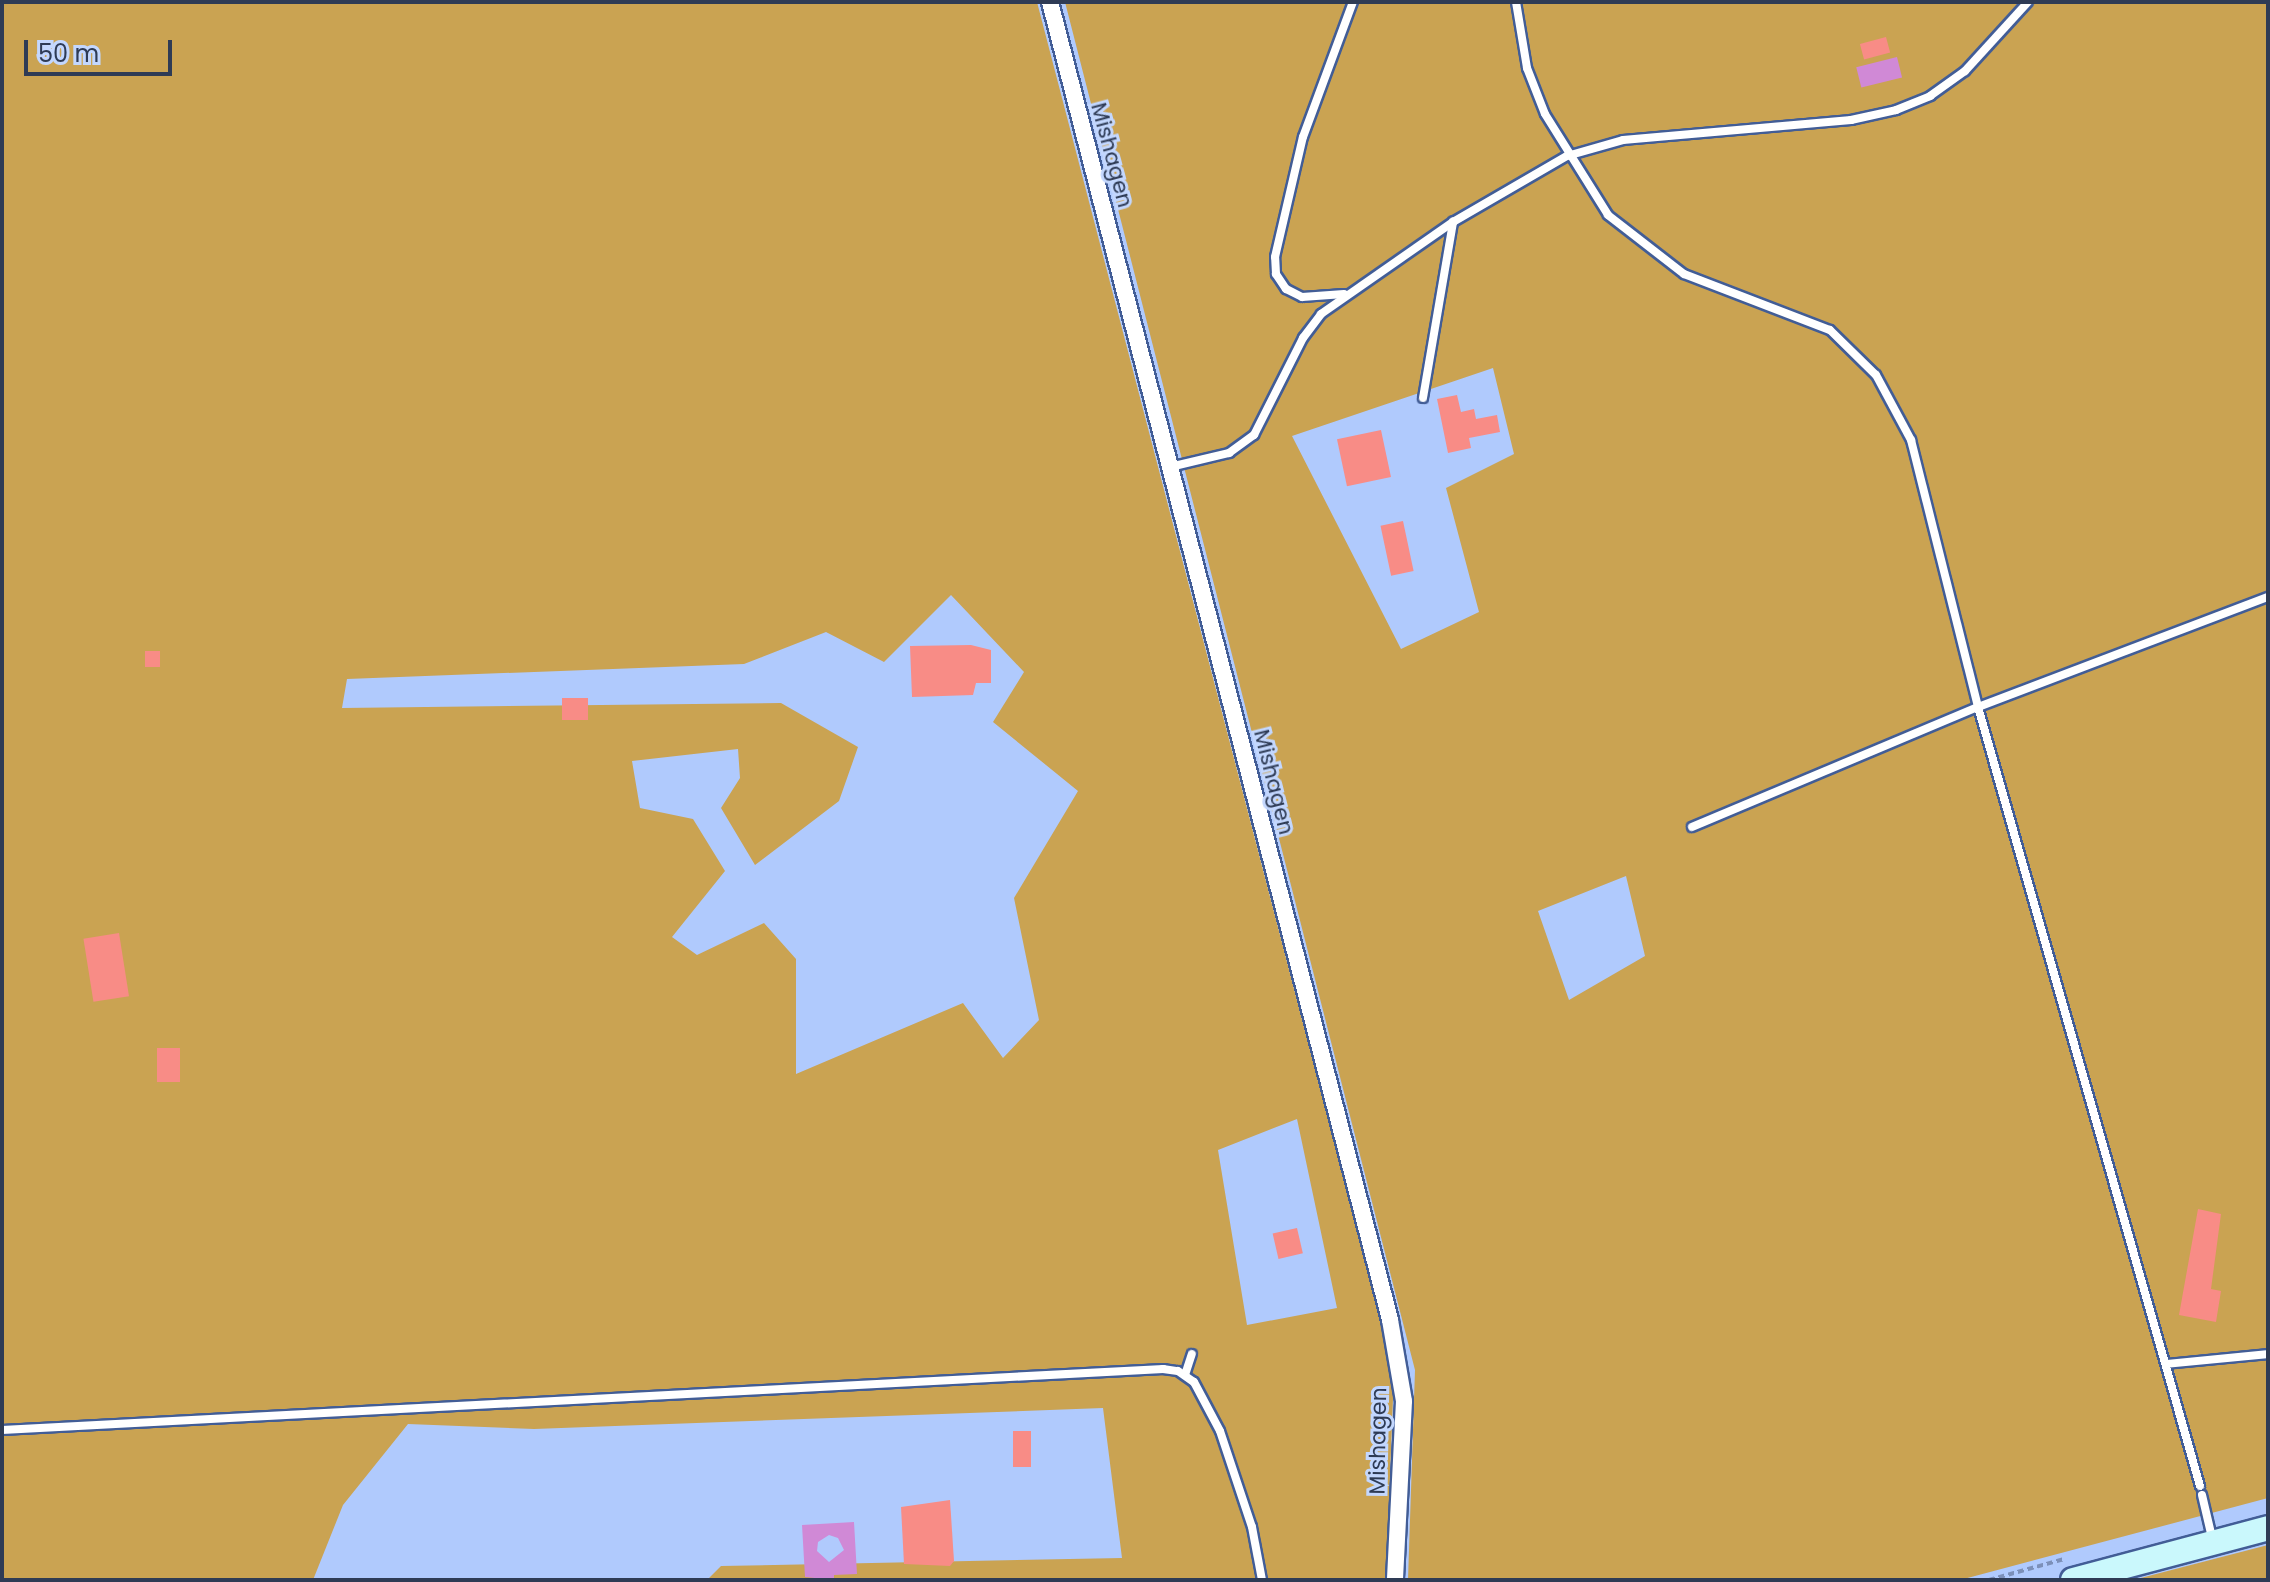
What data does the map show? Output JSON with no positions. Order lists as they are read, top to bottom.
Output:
{
  "streets": {
    "street": ["Mishagen"]
  },
  "scale_bar": "50 m"
}
